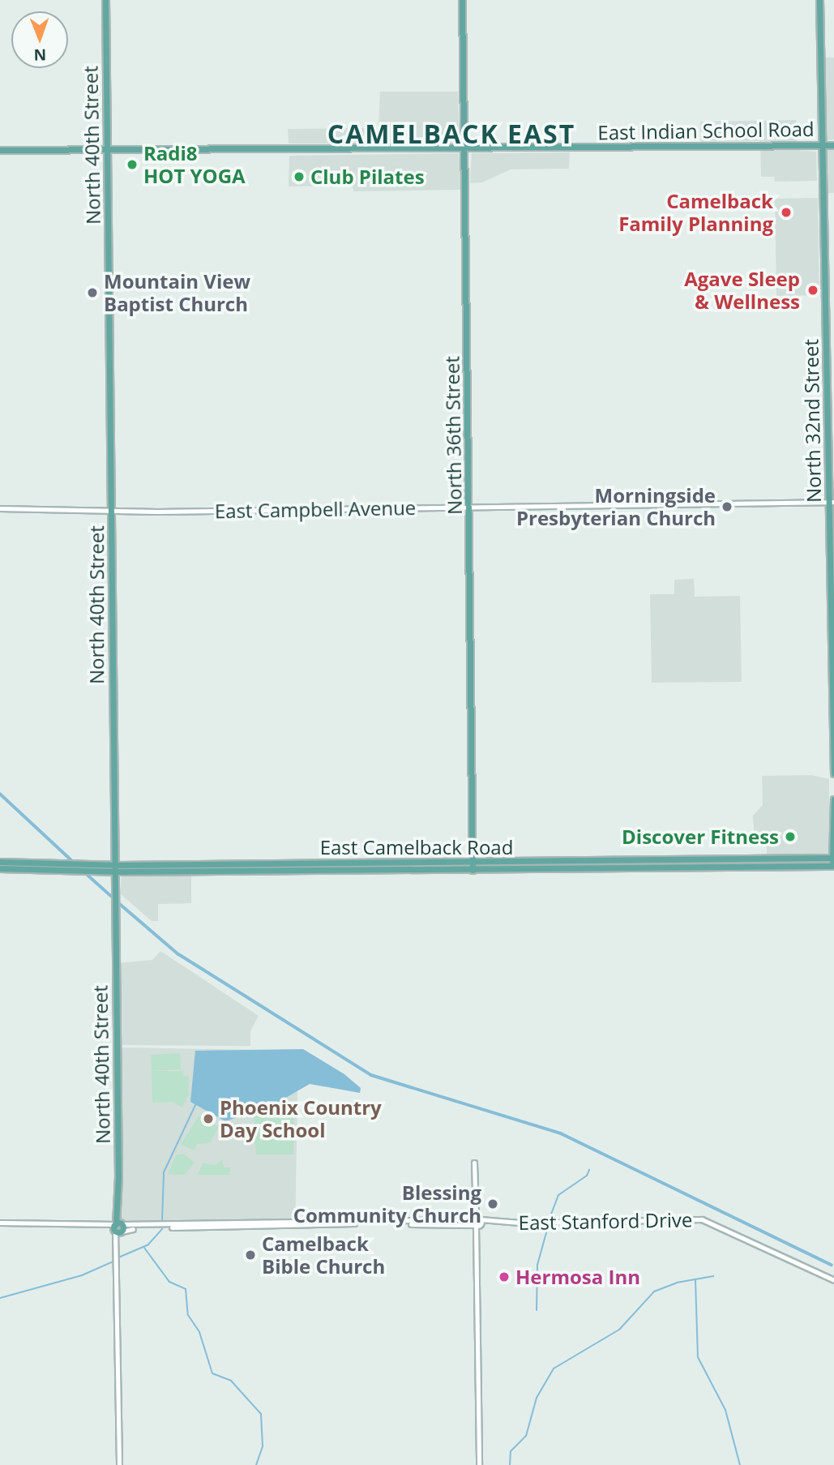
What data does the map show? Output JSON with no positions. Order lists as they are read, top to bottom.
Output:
{
  "streets": {
    "main road": [
      "East Indian School Road",
      "North 40th Street",
      "North 32nd Street",
      "North 36th Street",
      "East Camelback Road"
    ],
    "street": ["East Campbell Avenue", "East Stanford Drive"]
  },
  "crossings": [
    ["East Indian School Road", "North 40th Street"],
    ["East Indian School Road", "North 32nd Street"],
    ["East Indian School Road", "North 36th Street"],
    ["North 40th Street", "East Campbell Avenue"],
    ["North 40th Street", "East Camelback Road"],
    ["North 40th Street", "East Stanford Drive"],
    ["North 32nd Street", "East Campbell Avenue"],
    ["North 36th Street", "East Campbell Avenue"],
    ["North 36th Street", "East Camelback Road"]
  ],
  "districts": ["CAMELBACK EAST"],
  "places": [
    "Radi8 HOT YOGA",
    "Club Pilates",
    "Camelback Family Planning",
    "Agave Sleep & Wellness",
    "Mountain View Baptist Church",
    "Morningside Presbyterian Church",
    "Discover Fitness",
    "Phoenix Country Day School",
    "Blessing Community Church",
    "Camelback Bible Church",
    "Hermosa Inn"
  ],
  "north": "bottom"
}
